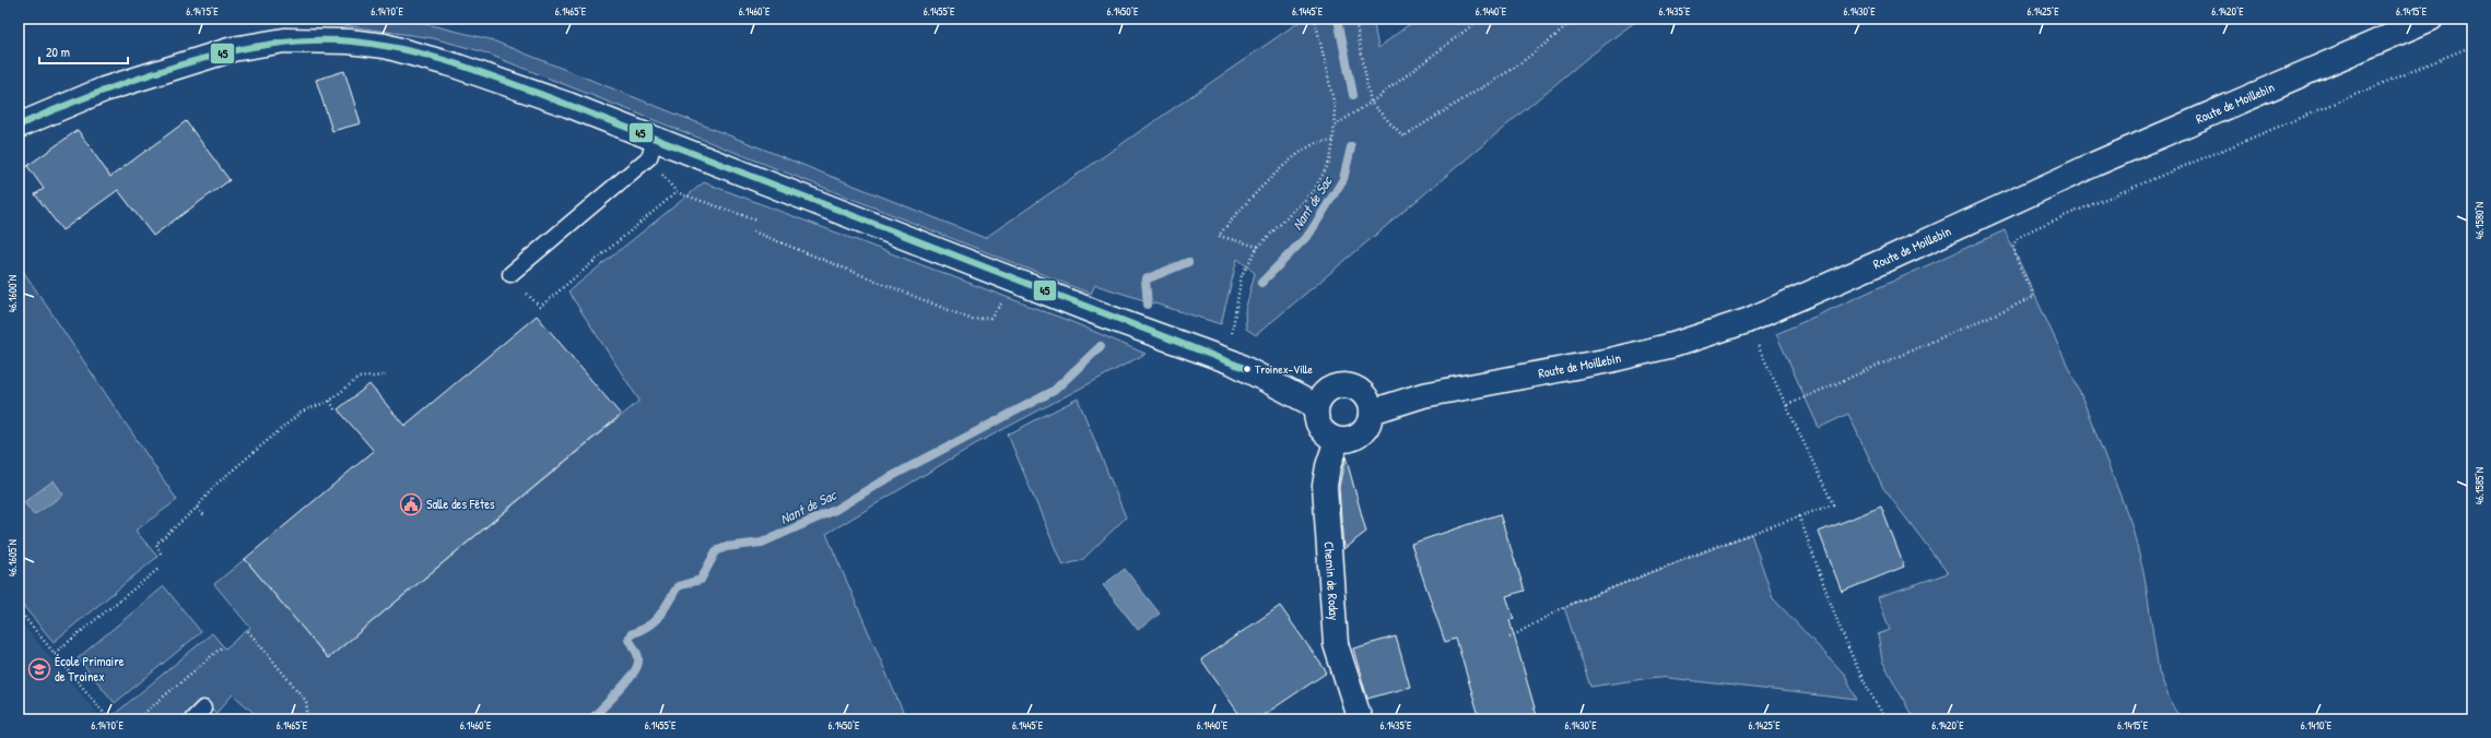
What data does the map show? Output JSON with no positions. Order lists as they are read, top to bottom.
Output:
{
  "streets": {
    "street": ["Route de Moillebin", "Chemin de Roday"]
  },
  "crossings": [
    ["Route de Moillebin", "Chemin de Roday"]
  ],
  "water": ["Nant de Sac"],
  "places": {
    "other": ["Troinex-Ville"],
    "public building": ["Salle des Fêtes"],
    "school or university": ["École Primaire de Troinex"]
  },
  "lines": ["transit line 45"],
  "scale_bar": "20 m",
  "coordinates": [
    "6.1475°E",
    "6.1470°E",
    "6.1465°E",
    "6.1460°E",
    "6.1455°E",
    "6.1450°E",
    "6.1445°E",
    "6.1440°E",
    "6.1435°E",
    "6.1430°E",
    "6.1425°E",
    "6.1420°E",
    "6.1415°E",
    "46.1580°N",
    "46.1600°N",
    "46.1585°N",
    "46.1605°N",
    "6.1410°E"
  ]
}
